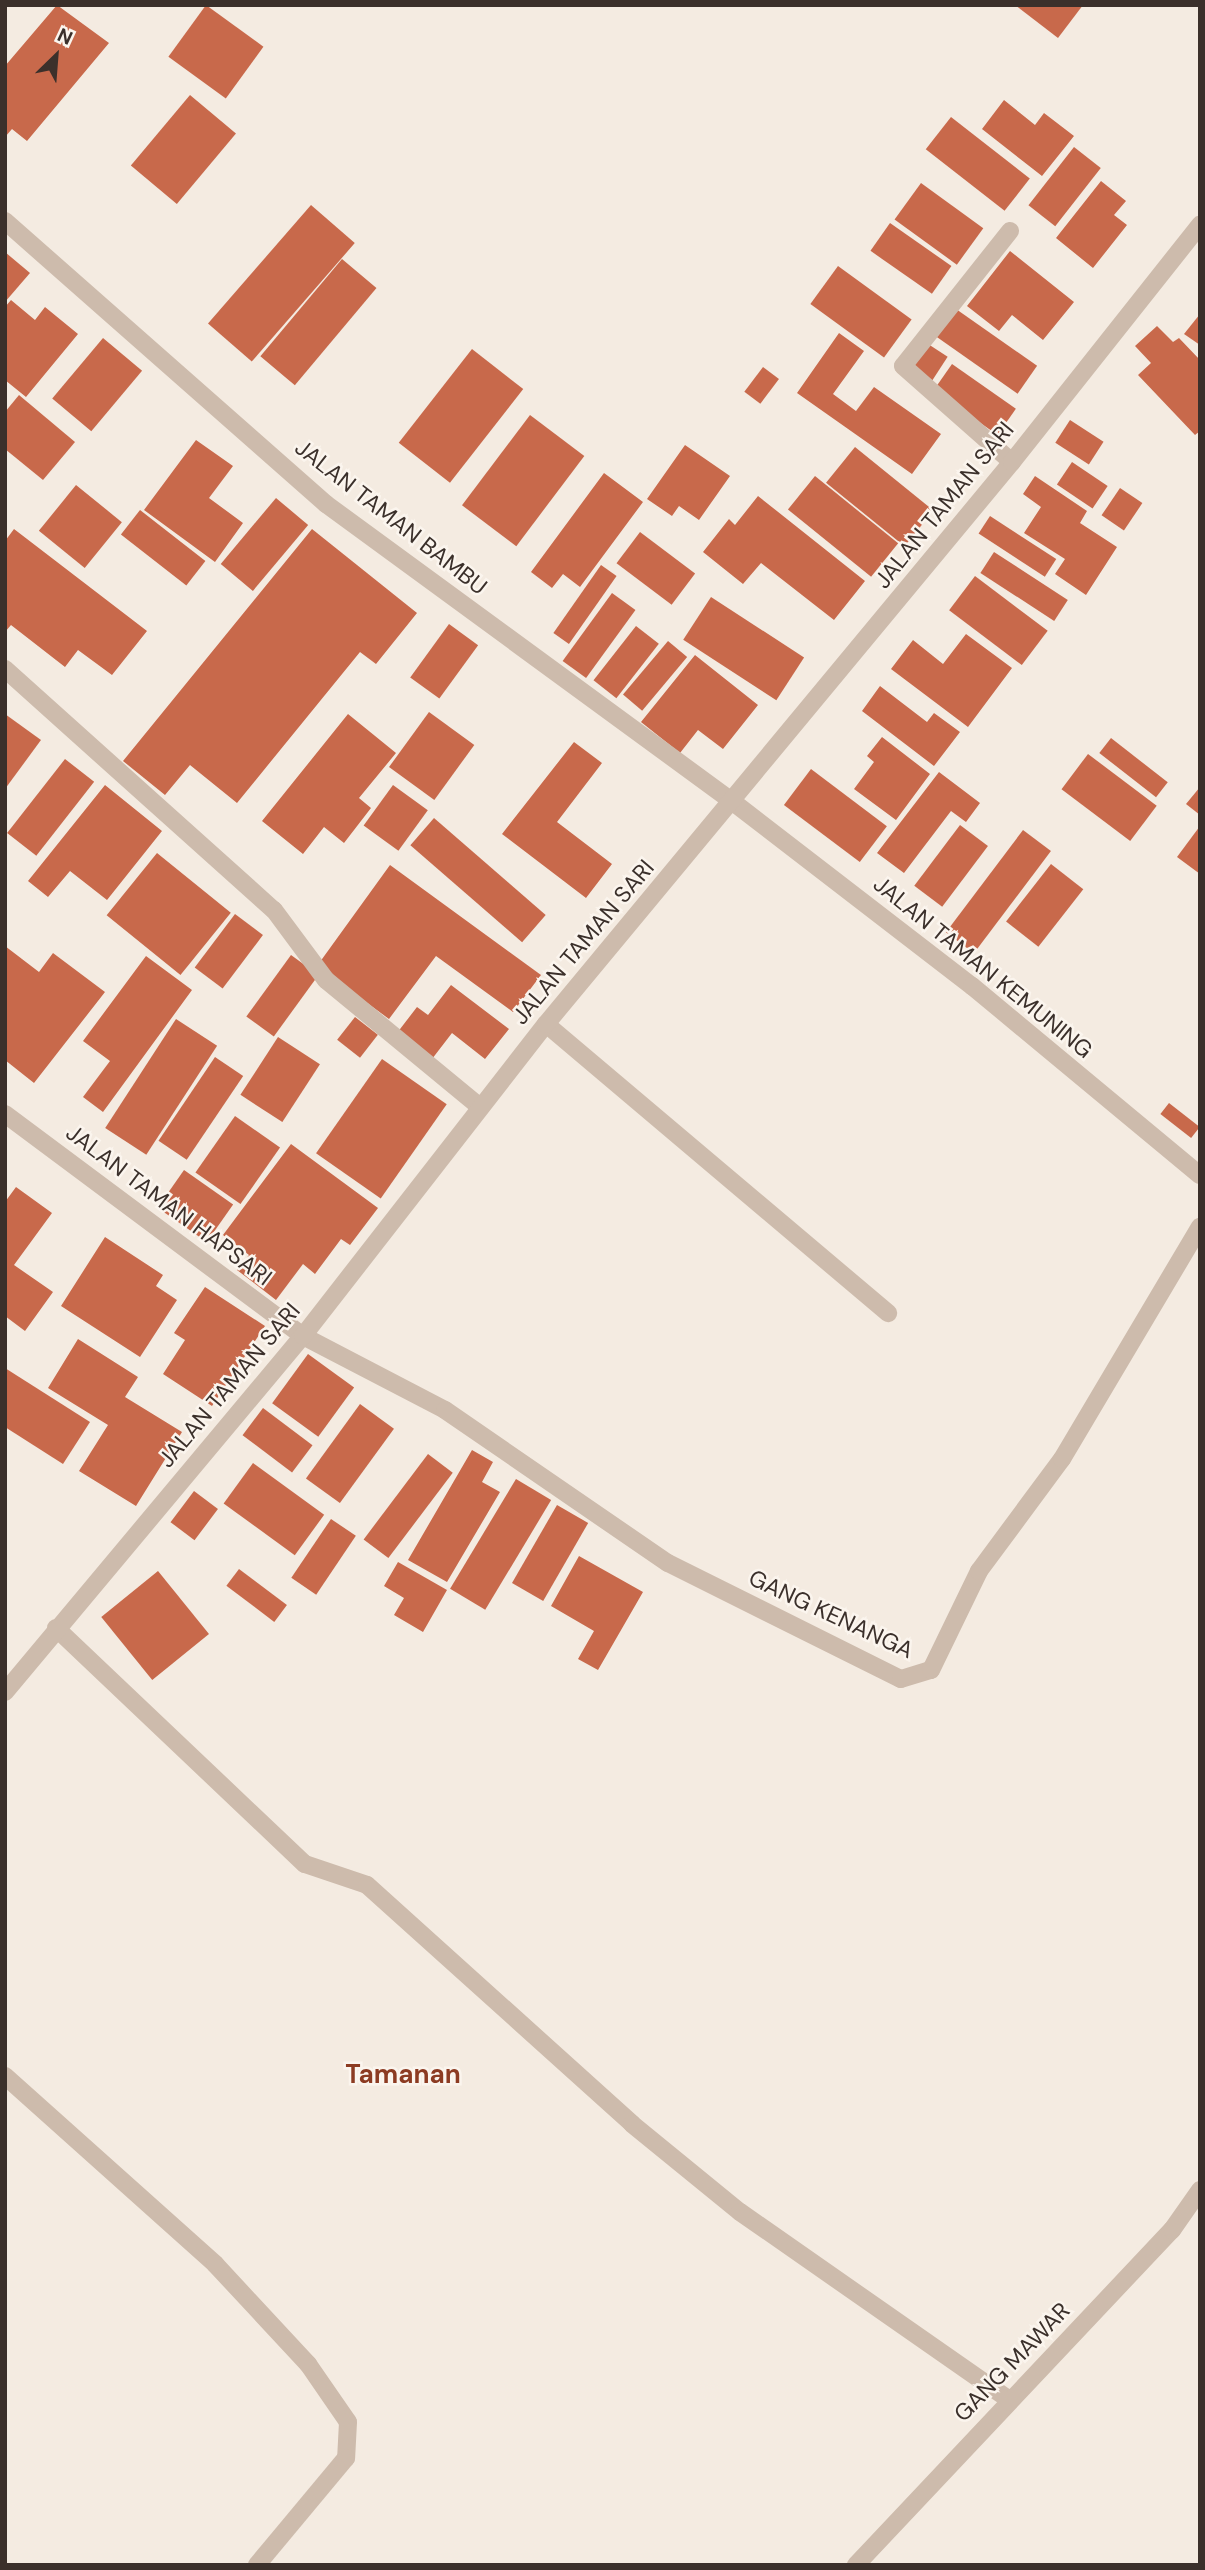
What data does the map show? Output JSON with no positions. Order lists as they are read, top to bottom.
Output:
{
  "streets": {
    "street": [
      "JALAN TAMAN SARI",
      "JALAN TAMAN BAMBU",
      "JALAN TAMAN KEMUNING",
      "JALAN TAMAN HAPSARI",
      "GANG KENANGA",
      "GANG MAWAR"
    ]
  },
  "crossings": [
    ["JALAN TAMAN SARI", "JALAN TAMAN BAMBU"],
    ["JALAN TAMAN SARI", "JALAN TAMAN KEMUNING"],
    ["JALAN TAMAN SARI", "JALAN TAMAN HAPSARI"],
    ["JALAN TAMAN SARI", "GANG KENANGA"],
    ["JALAN TAMAN BAMBU", "JALAN TAMAN KEMUNING"],
    ["JALAN TAMAN HAPSARI", "GANG KENANGA"]
  ],
  "districts": ["Tamanan"],
  "north": "top right"
}
